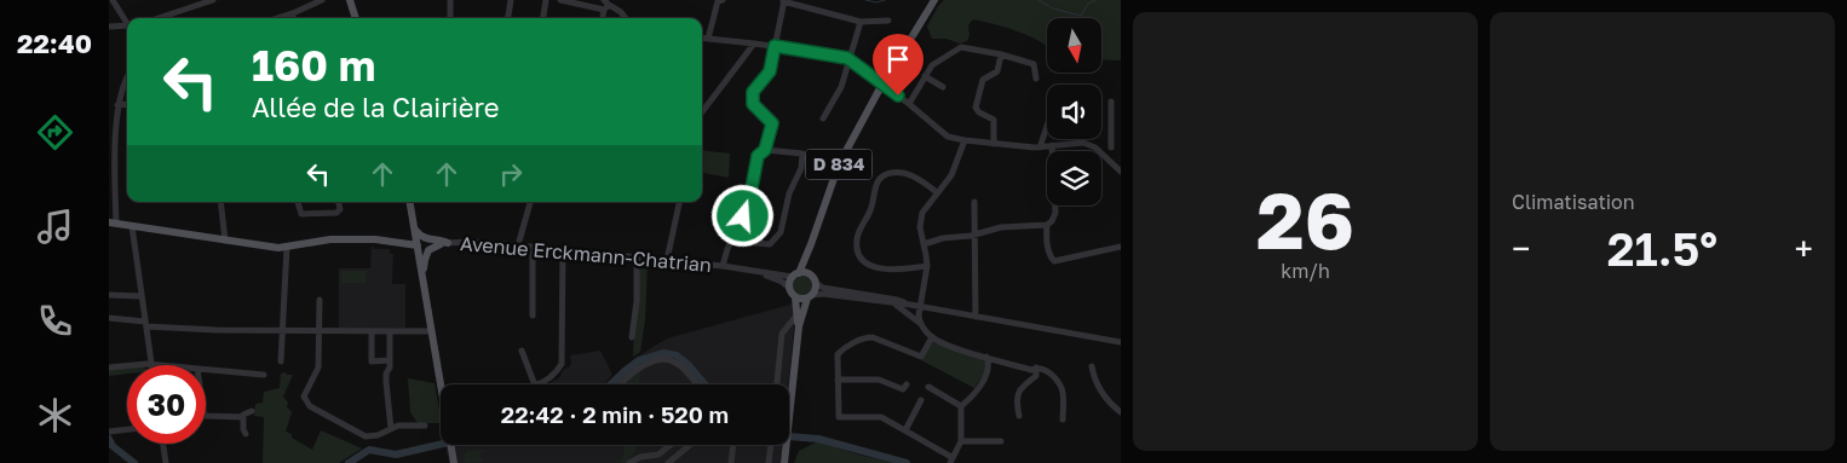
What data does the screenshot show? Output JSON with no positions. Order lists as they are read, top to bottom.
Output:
{
  "streets": {
    "main road": ["D 834"],
    "street": ["Avenue Erckmann-Chatrian"]
  },
  "crossings": [
    ["D 834", "Avenue Erckmann-Chatrian"]
  ],
  "north": "bottom",
  "page": {
    "tabs": "22:40",
    "tile": [
      ["26", "km/h"],
      "Climatisation"
    ],
    "turn": ["160 m", "Allée de la Clairière"],
    "heat": ["−", "21.5°", "+"],
    "limit": "30",
    "trip": "22:42 · 2 min · 520 m"
  }
}
